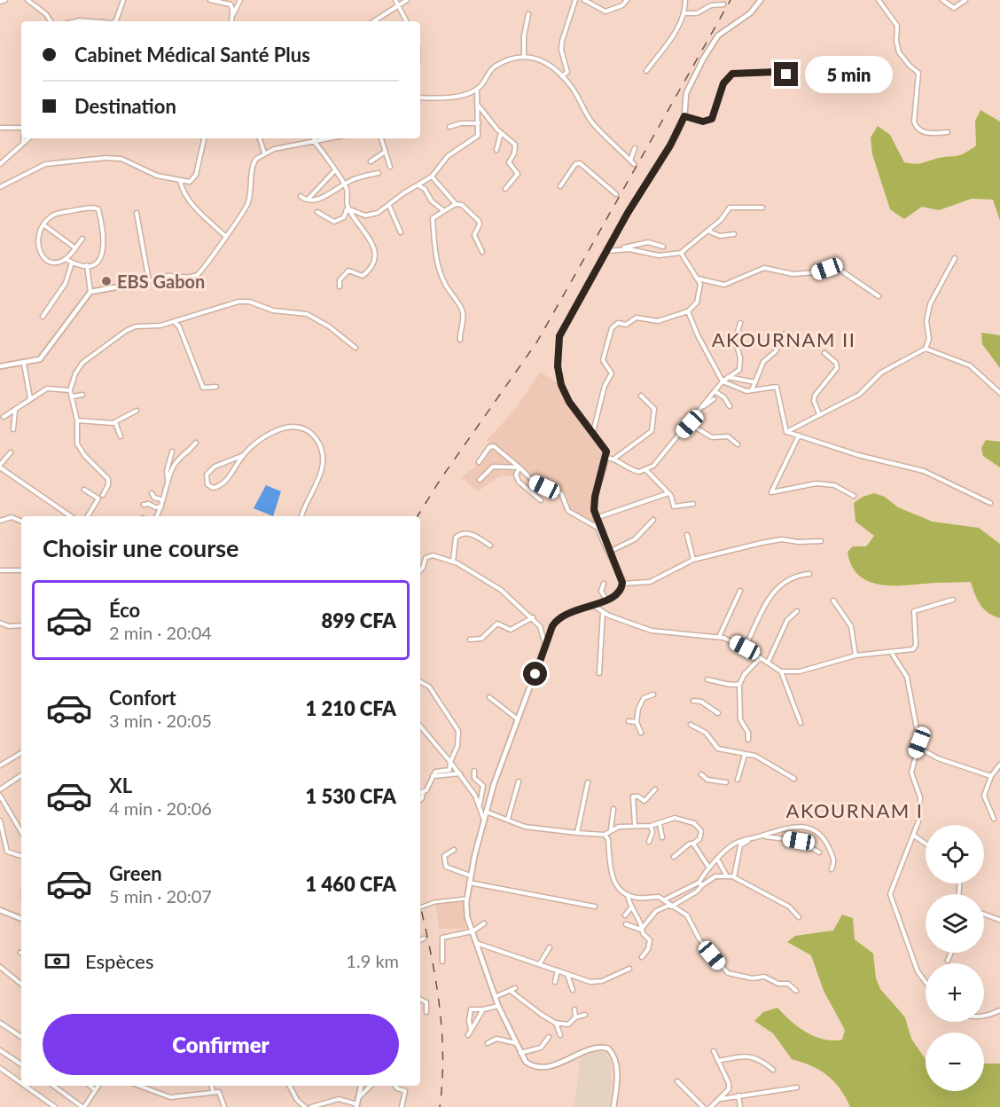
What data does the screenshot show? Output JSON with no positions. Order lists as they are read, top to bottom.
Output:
{
  "districts": ["AKOURNAM II", "AKOURNAM I"],
  "places": ["EBS Gabon"],
  "page": {
    "banner": ["Cabinet Médical Santé Plus", "Destination"],
    "bubble": "5 min",
    "heading": "Choisir une course",
    "list": [
      {
        "name": "Éco",
        "note": "2 min · 20:04",
        "value": "899 CFA"
      },
      {
        "name": "Confort",
        "note": "3 min · 20:05",
        "value": "1 210 CFA"
      },
      {
        "name": "XL",
        "note": "4 min · 20:06",
        "value": "1 530 CFA"
      },
      {
        "name": "Green",
        "note": "5 min · 20:07",
        "value": "1 460 CFA"
      }
    ],
    "map_buttons": ["+", "−"],
    "pay": ["Espèces", "1.9 km"],
    "buttons": "Confirmer"
  }
}
